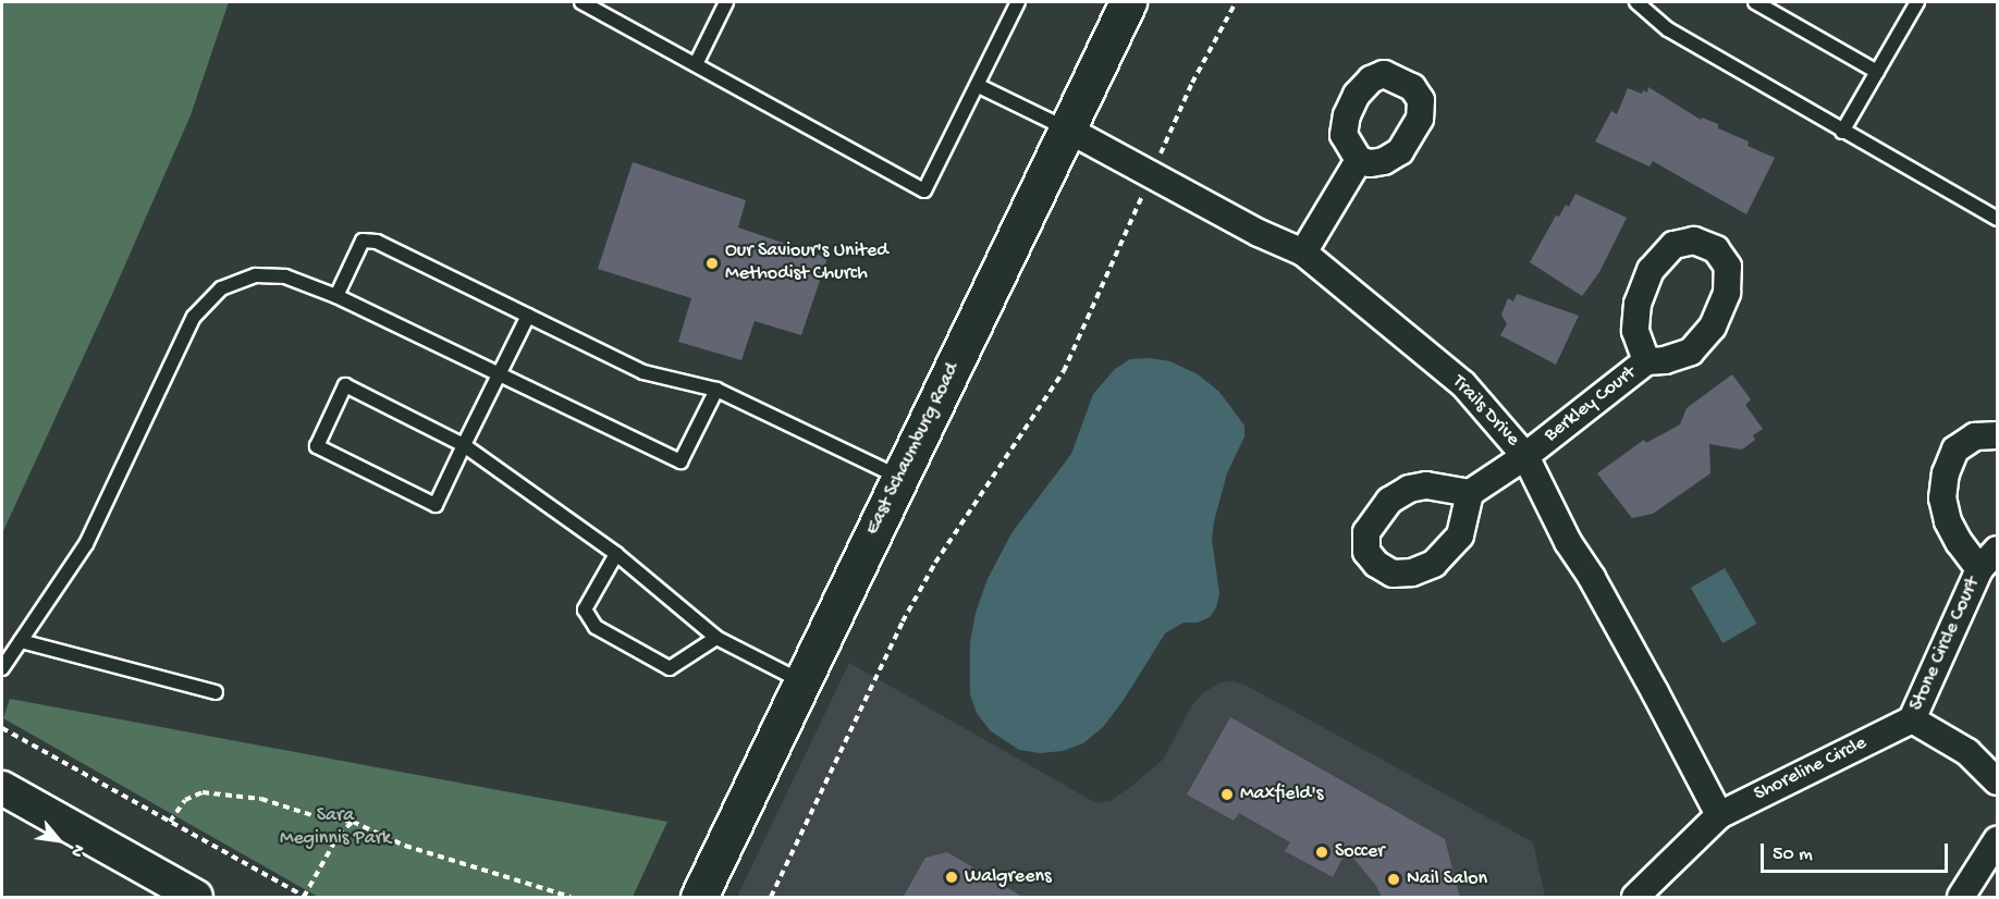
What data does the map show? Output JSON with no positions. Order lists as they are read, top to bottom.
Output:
{
  "streets": {
    "main road": ["East Schaumburg Road"],
    "street": [
      "Berkley Court",
      "Trails Drive",
      "Stone Circle Court",
      "Shoreline Circle"
    ]
  },
  "crossings": [
    ["Berkley Court", "Trails Drive"],
    ["Trails Drive", "East Schaumburg Road"],
    ["Trails Drive", "Shoreline Circle"],
    ["Stone Circle Court", "Shoreline Circle"]
  ],
  "parks": ["Sara Meginnis Park"],
  "places": [
    "Our Saviour's United Methodist Church",
    "Maxfield's",
    "Soccer",
    "Walgreens",
    "Nail Salon"
  ],
  "scale_bar": "50 m",
  "north": "bottom right"
}
